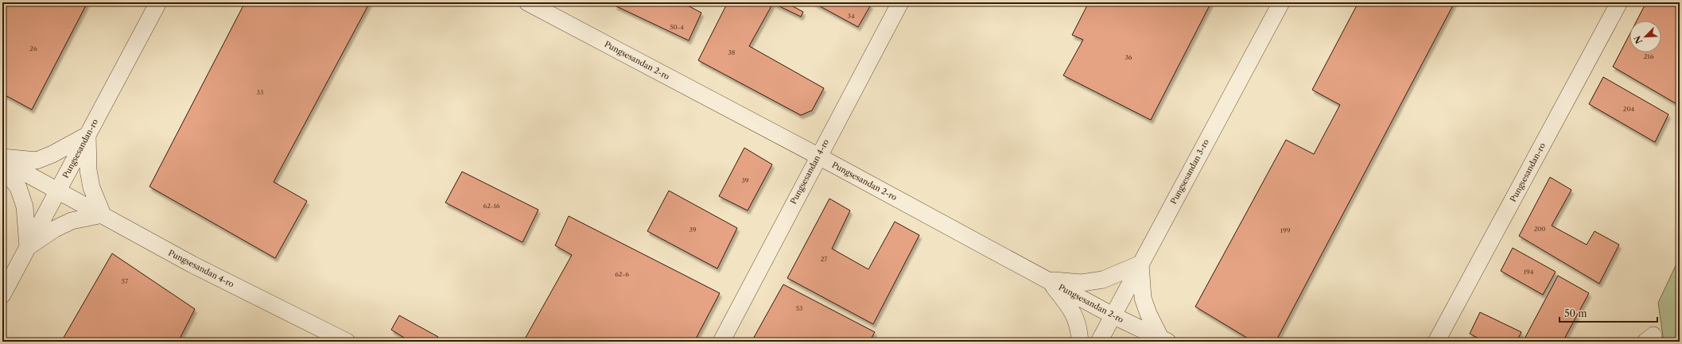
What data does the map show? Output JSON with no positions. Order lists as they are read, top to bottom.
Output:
{
  "streets": {
    "street": [
      "Pungsesandan 2-ro",
      "Pungsesandan-ro",
      "Pungsesandan 4-ro",
      "Pungsesandan 3-ro"
    ]
  },
  "crossings": [
    ["Pungsesandan 2-ro", "Pungsesandan 4-ro"],
    ["Pungsesandan 2-ro", "Pungsesandan 3-ro"],
    ["Pungsesandan-ro", "Pungsesandan 4-ro"]
  ],
  "house_numbers": [
    "34",
    "50-4",
    "26",
    "38",
    "216",
    "36",
    "33",
    "204",
    "39",
    "62-16",
    "200",
    "39",
    "199",
    "27",
    "194",
    "62-6",
    "57",
    "53"
  ],
  "scale_bar": "50 m",
  "north": "bottom left"
}
